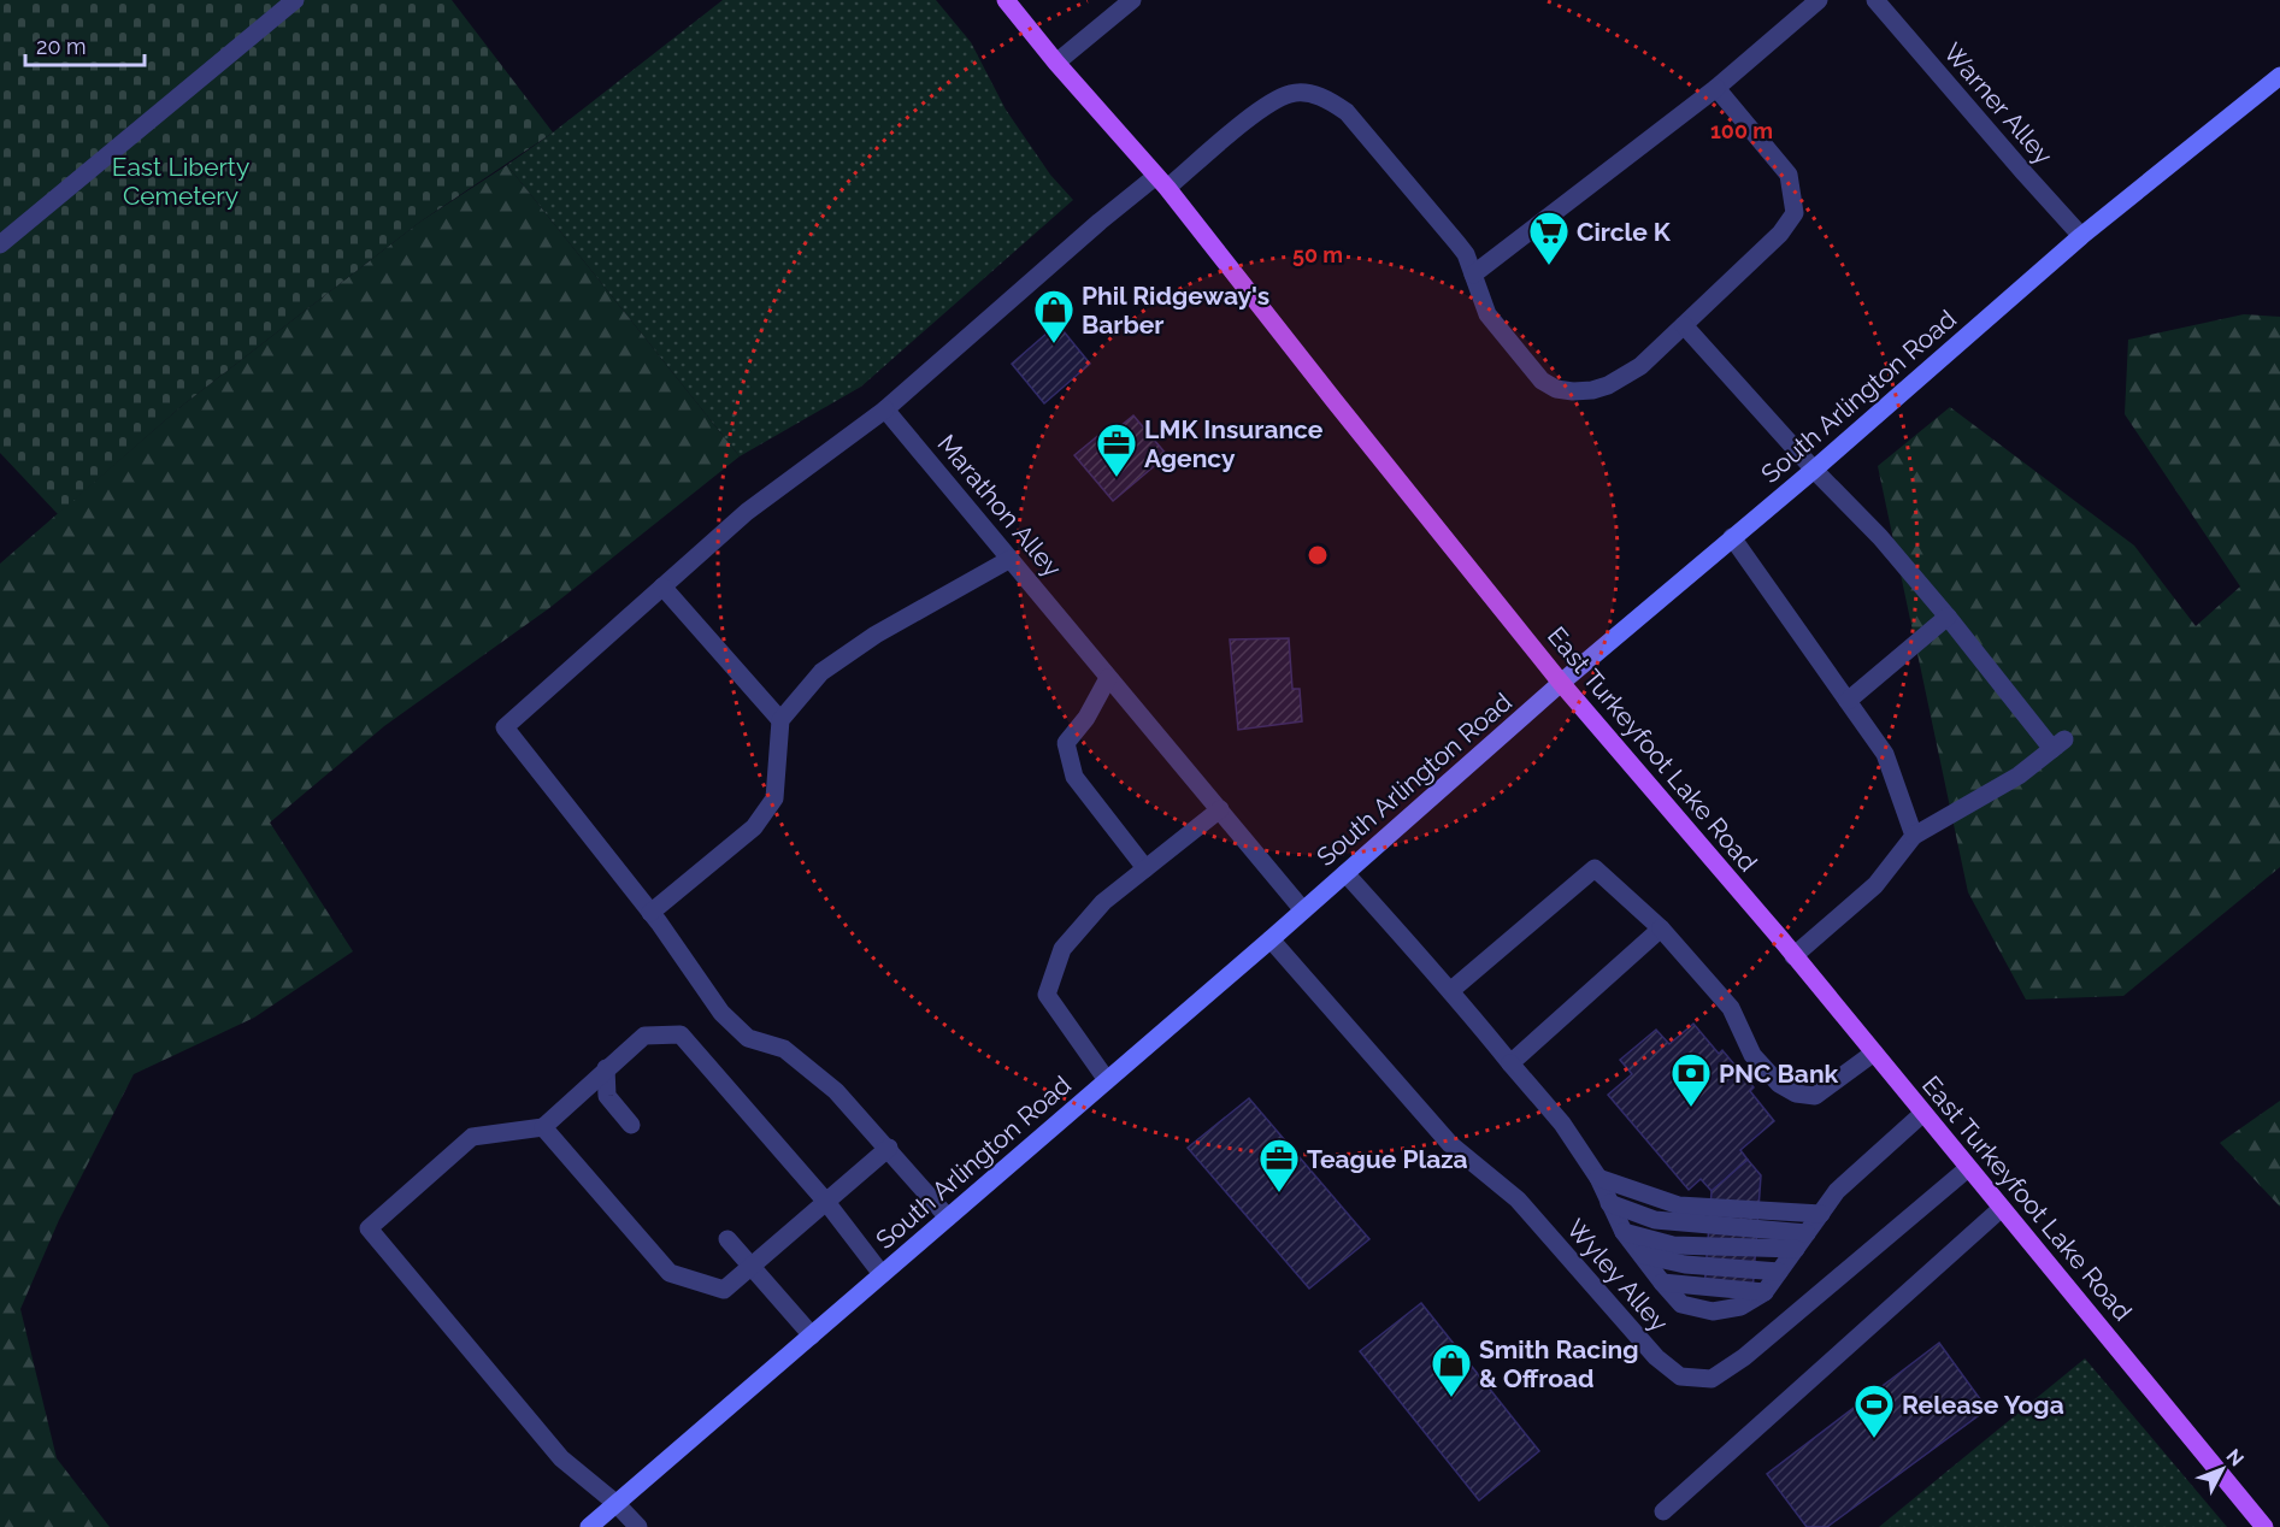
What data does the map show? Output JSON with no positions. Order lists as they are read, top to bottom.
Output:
{
  "streets": {
    "main road": ["South Arlington Road", "East Turkeyfoot Lake Road"],
    "lane": ["Warner Alley", "Marathon Alley", "Wyley Alley"]
  },
  "crossings": [
    ["Warner Alley", "South Arlington Road"],
    ["South Arlington Road", "Marathon Alley"],
    ["South Arlington Road", "East Turkeyfoot Lake Road"],
    ["South Arlington Road", "Wyley Alley"],
    ["East Turkeyfoot Lake Road", "Wyley Alley"]
  ],
  "parks": ["East Liberty Cemetery"],
  "places": {
    "supermarket": ["Circle K"],
    "shop": ["Phil Ridgeway's Barber", "Smith Racing & Offroad"],
    "office": ["LMK Insurance Agency", "Teague Plaza"],
    "bank": ["PNC Bank"],
    "sports": ["Release Yoga"]
  },
  "scale_bar": "20 m",
  "north": "top right",
  "rings": ["100 m", "50 m"]
}
